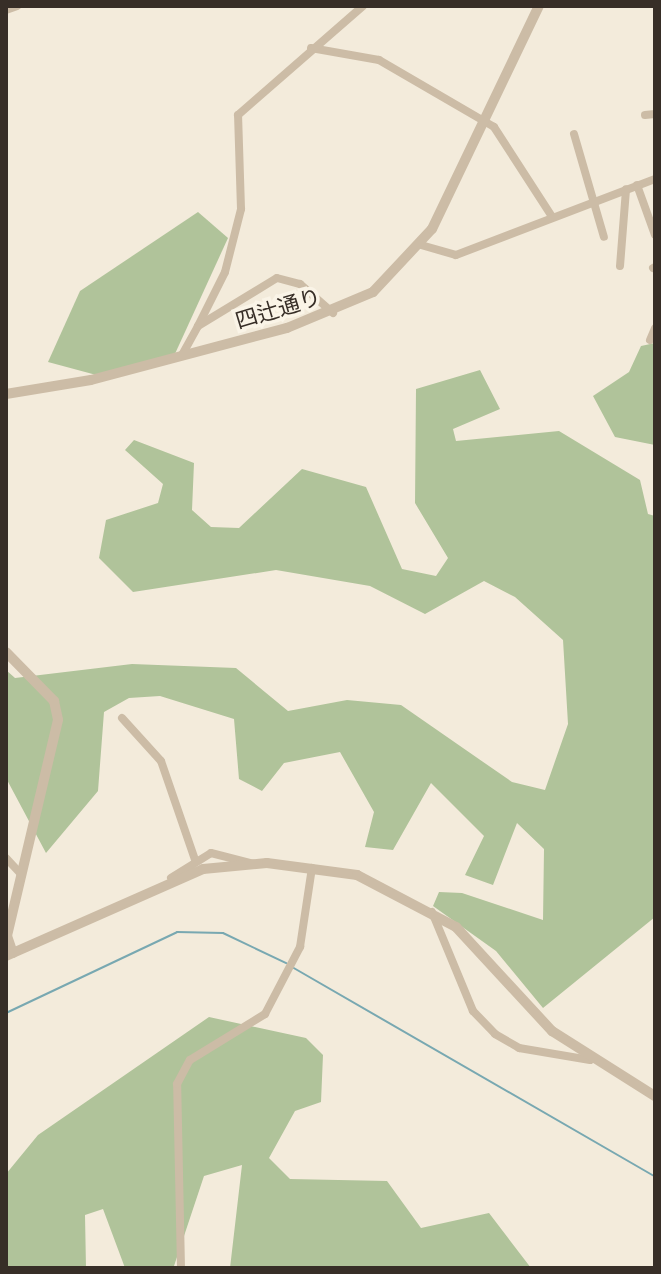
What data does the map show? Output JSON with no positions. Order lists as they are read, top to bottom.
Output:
{
  "streets": {
    "street": ["四辻通り"]
  }
}
